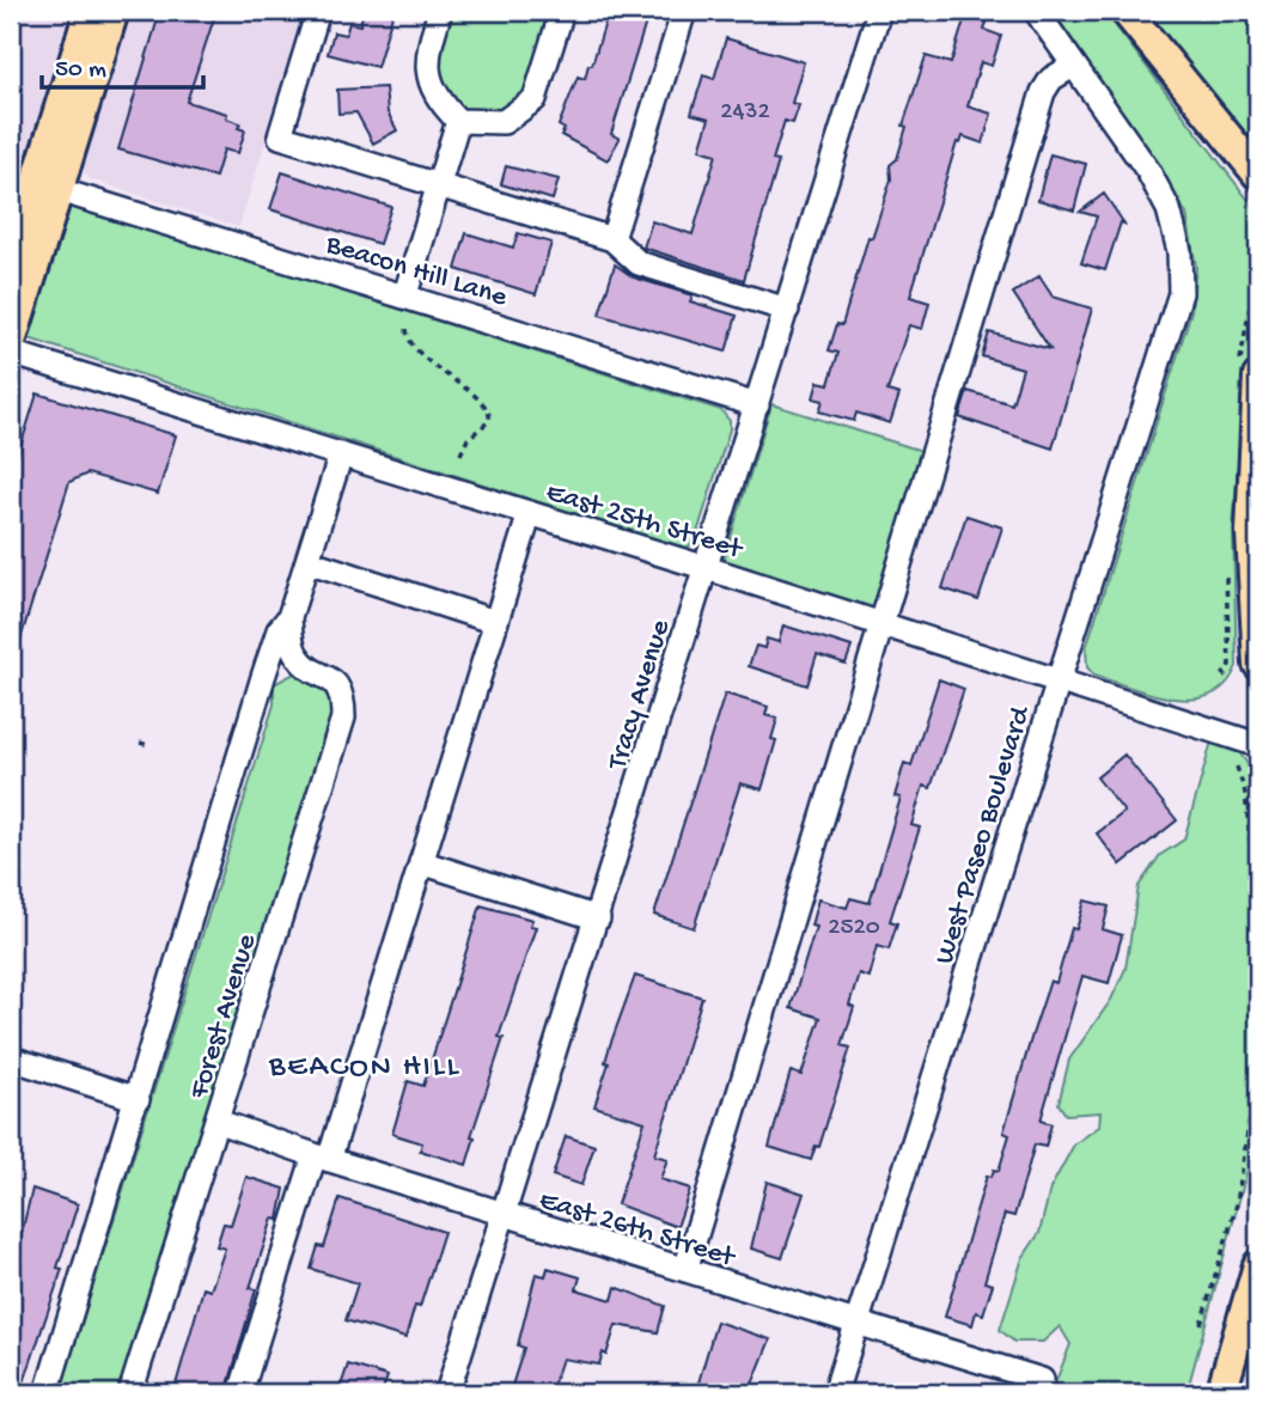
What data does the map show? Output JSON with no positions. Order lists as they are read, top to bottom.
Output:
{
  "streets": {
    "street": [
      "Beacon Hill Lane",
      "East 25th Street",
      "Tracy Avenue",
      "West Paseo Boulevard",
      "Forest Avenue",
      "East 26th Street"
    ]
  },
  "crossings": [
    ["Beacon Hill Lane", "Tracy Avenue"],
    ["East 25th Street", "Tracy Avenue"],
    ["East 25th Street", "West Paseo Boulevard"],
    ["East 25th Street", "Forest Avenue"],
    ["Tracy Avenue", "East 26th Street"],
    ["West Paseo Boulevard", "East 26th Street"],
    ["Forest Avenue", "East 26th Street"]
  ],
  "districts": ["BEACON HILL"],
  "house_numbers": ["2432", "2520"],
  "scale_bar": "50 m"
}
